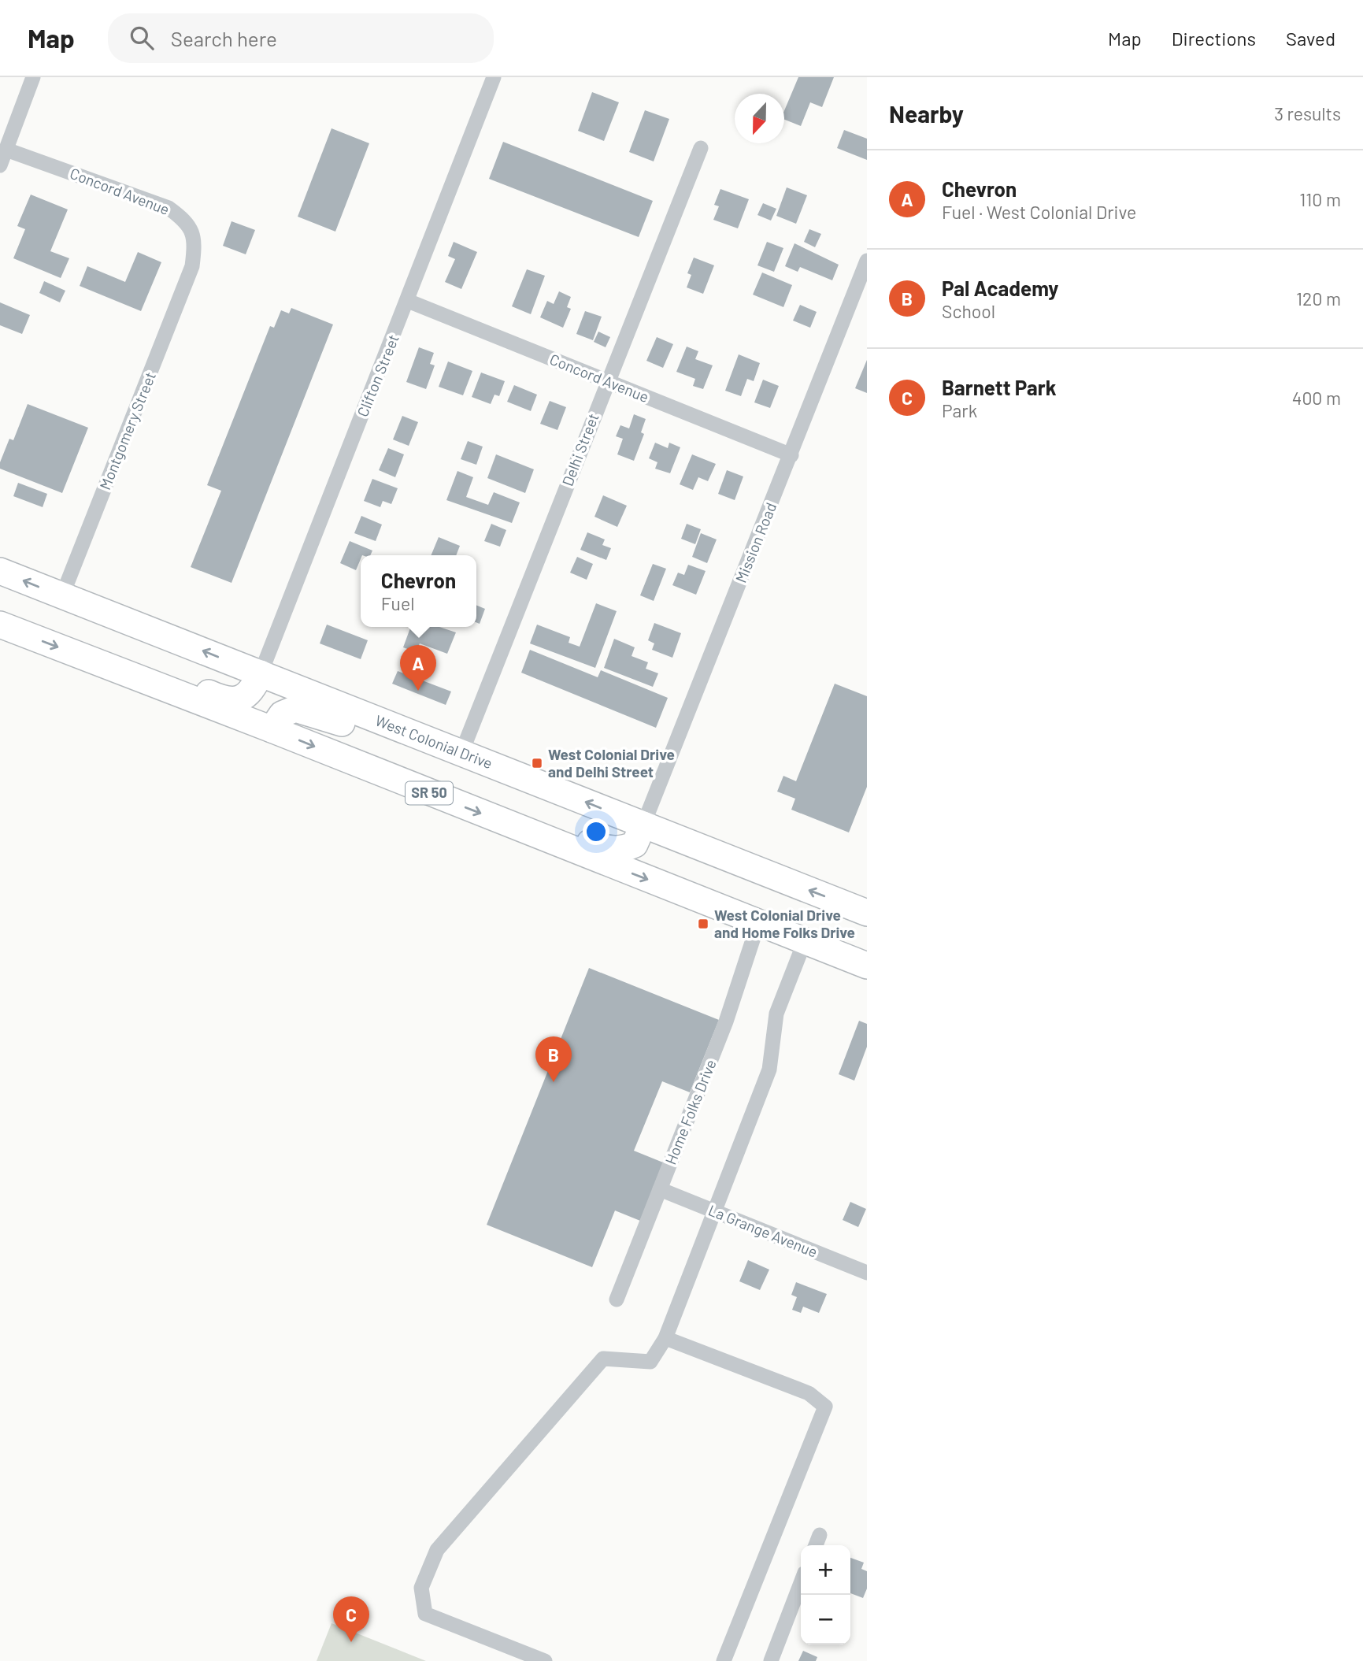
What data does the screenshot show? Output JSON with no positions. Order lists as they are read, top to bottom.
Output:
{
  "streets": {
    "highway": ["West Colonial Drive", "SR 50"],
    "street": [
      "Concord Avenue",
      "Clifton Street",
      "Montgomery Street",
      "Delhi Street",
      "Mission Road",
      "Home Folks Drive",
      "La Grange Avenue"
    ]
  },
  "crossings": [
    ["Concord Avenue", "Clifton Street"],
    ["Concord Avenue", "Montgomery Street"],
    ["Concord Avenue", "Delhi Street"],
    ["Concord Avenue", "Mission Road"],
    ["Clifton Street", "West Colonial Drive"],
    ["Montgomery Street", "West Colonial Drive"],
    ["Delhi Street", "West Colonial Drive"],
    ["Mission Road", "West Colonial Drive"],
    ["SR 50", "Home Folks Drive"],
    ["Home Folks Drive", "La Grange Avenue"]
  ],
  "places": {
    "transit": ["West Colonial Drive and Delhi Street", "West Colonial Drive and Home Folks Drive"]
  },
  "north": "bottom",
  "page": {
    "header": "Map",
    "search": "Search here",
    "nav": ["Map", "Directions", "Saved"],
    "heading": ["Nearby", "3 results"],
    "list": [
      {
        "mark": "A",
        "name": "Chevron",
        "note": "Fuel · West Colonial Drive",
        "value": "110 m"
      },
      {
        "mark": "B",
        "name": "Pal Academy",
        "note": "School",
        "value": "120 m"
      },
      {
        "mark": "C",
        "name": "Barnett Park",
        "note": "Park",
        "value": "400 m"
      }
    ],
    "popup": ["Chevron", "Fuel"],
    "pins": ["A", "B", "C"],
    "map_buttons": ["+", "−"]
  }
}
